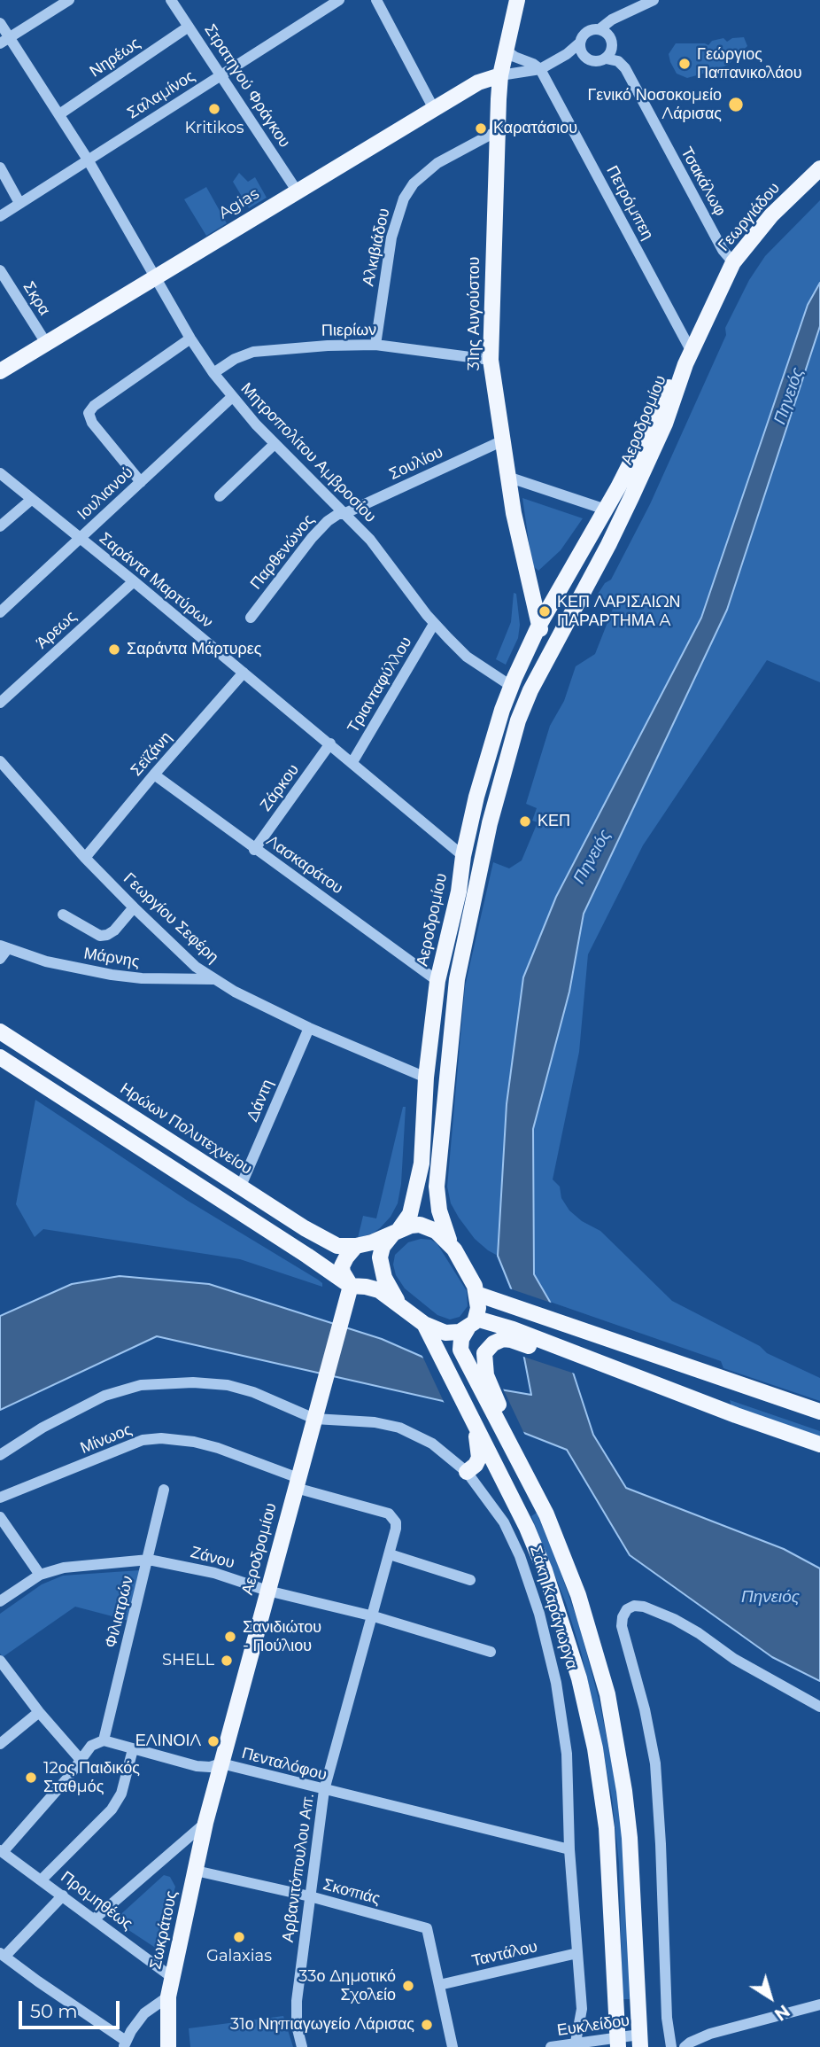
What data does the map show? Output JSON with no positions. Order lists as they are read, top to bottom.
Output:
{
  "streets": {
    "main road": [
      "Agias",
      "Γεωργιάδου",
      "31ης Αυγούστου",
      "Αεροδρομίου",
      "Ηρώων Πολυτεχνείου",
      "Σάκη Καράγιωργα",
      "Σωκράτους"
    ],
    "street": [
      "Νηρέως",
      "Στρατηγού Φράγκου",
      "Σαλαμίνος",
      "Τσακάλωφ",
      "Πετρόμπεη",
      "Αλκιβιάδου",
      "Σκρα",
      "Πιερίων",
      "Μητροπολίτου Αμβροσίου",
      "Σουλίου",
      "Ιουλιανού",
      "Παρθενώνος",
      "Σαράντα Μαρτύρων",
      "Άρεως",
      "Τριανταφύλλου",
      "Σεϊζάνη",
      "Ζάρκου",
      "Λασκαράτου",
      "Γεωργίου Σεφέρη",
      "Μάρνης",
      "Δάντη",
      "Μίνωος",
      "Ζάνου",
      "Φιλιατρών",
      "Πενταλόφου",
      "Αρβανιτόπουλου Απ.",
      "Σκοπιάς",
      "Προμηθέως",
      "Ταντάλου",
      "Ευκλείδου"
    ]
  },
  "crossings": [
    ["Νηρέως", "Στρατηγού Φράγκου"],
    ["Νηρέως", "Μητροπολίτου Αμβροσίου"],
    ["Στρατηγού Φράγκου", "Σαλαμίνος"],
    ["Στρατηγού Φράγκου", "Agias"],
    ["Σαλαμίνος", "Μητροπολίτου Αμβροσίου"],
    ["Τσακάλωφ", "Γεωργιάδου"],
    ["Πετρόμπεη", "Γεωργιάδου"],
    ["Πετρόμπεη", "Αεροδρομίου"],
    ["Agias", "Σκρα"],
    ["Agias", "31ης Αυγούστου"],
    ["Agias", "Μητροπολίτου Αμβροσίου"],
    ["Γεωργιάδου", "Αεροδρομίου"],
    ["Αλκιβιάδου", "31ης Αυγούστου"],
    ["Αλκιβιάδου", "Πιερίων"],
    ["31ης Αυγούστου", "Πιερίων"],
    ["31ης Αυγούστου", "Αεροδρομίου"],
    ["31ης Αυγούστου", "Σουλίου"],
    ["Πιερίων", "Μητροπολίτου Αμβροσίου"],
    ["Αεροδρομίου", "Μητροπολίτου Αμβροσίου"],
    ["Αεροδρομίου", "Σαράντα Μαρτύρων"],
    ["Αεροδρομίου", "Λασκαράτου"],
    ["Αεροδρομίου", "Γεωργίου Σεφέρη"],
    ["Αεροδρομίου", "Μίνωος"],
    ["Αεροδρομίου", "Ζάνου"],
    ["Αεροδρομίου", "Σάκη Καράγιωργα"],
    ["Αεροδρομίου", "Πενταλόφου"],
    ["Αεροδρομίου", "Σωκράτους"],
    ["Μητροπολίτου Αμβροσίου", "Σουλίου"],
    ["Μητροπολίτου Αμβροσίου", "Ιουλιανού"],
    ["Μητροπολίτου Αμβροσίου", "Παρθενώνος"],
    ["Μητροπολίτου Αμβροσίου", "Τριανταφύλλου"],
    ["Σουλίου", "Παρθενώνος"],
    ["Ιουλιανού", "Σαράντα Μαρτύρων"],
    ["Σαράντα Μαρτύρων", "Άρεως"],
    ["Σαράντα Μαρτύρων", "Τριανταφύλλου"],
    ["Σαράντα Μαρτύρων", "Σεϊζάνη"],
    ["Σαράντα Μαρτύρων", "Ζάρκου"],
    ["Σεϊζάνη", "Λασκαράτου"],
    ["Σεϊζάνη", "Γεωργίου Σεφέρη"],
    ["Ζάρκου", "Λασκαράτου"],
    ["Γεωργίου Σεφέρη", "Μάρνης"],
    ["Γεωργίου Σεφέρη", "Δάντη"],
    ["Δάντη", "Ηρώων Πολυτεχνείου"],
    ["Μίνωος", "Αρβανιτόπουλου Απ."],
    ["Ζάνου", "Φιλιατρών"],
    ["Ζάνου", "Αρβανιτόπουλου Απ."],
    ["Σάκη Καράγιωργα", "Πενταλόφου"],
    ["Σάκη Καράγιωργα", "Ταντάλου"],
    ["Σάκη Καράγιωργα", "Ευκλείδου"],
    ["Φιλιατρών", "Πενταλόφου"],
    ["Πενταλόφου", "Αρβανιτόπουλου Απ."],
    ["Αρβανιτόπουλου Απ.", "Σκοπιάς"],
    ["Σκοπιάς", "Σωκράτους"],
    ["Σκοπιάς", "Ταντάλου"],
    ["Προμηθέως", "Σωκράτους"]
  ],
  "water": ["Πηνειός"],
  "places": [
    "Γεώργιος Παπανικολάου",
    "Γενικό Νοσοκομείο Λάρισας",
    "Kritikos",
    "Καρατάσιου",
    "ΚΕΠ ΛΑΡΙΣΑΙΩΝ ΠΑΡΑΡΤΗΜΑ A",
    "Σαράντα Μάρτυρες",
    "ΚΕΠ",
    "Σανιδιώτου - Πούλιου",
    "SHELL",
    "ΕΛΙΝΟΙΛ",
    "12ος Παιδικός Σταθμός",
    "Galaxias",
    "33ο Δημοτικό Σχολείο",
    "31ο Νηπιαγωγείο Λάρισας"
  ],
  "scale_bar": "50 m",
  "north": "bottom right"
}
